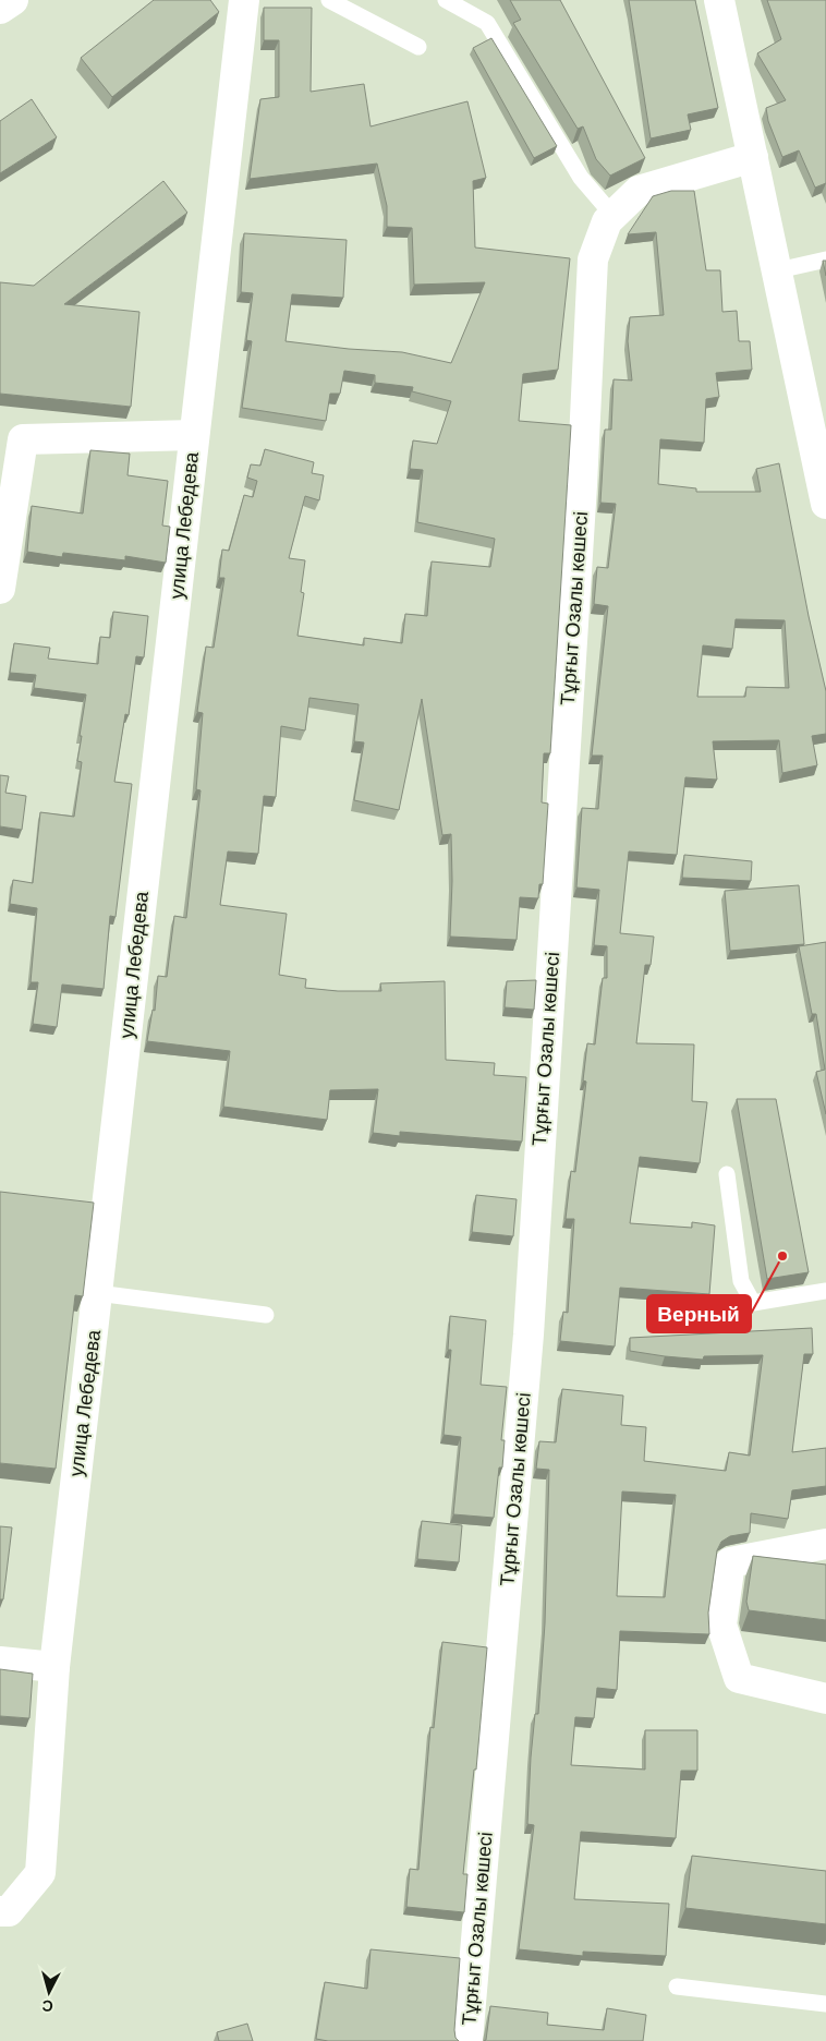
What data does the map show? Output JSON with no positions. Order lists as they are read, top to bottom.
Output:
{
  "streets": {
    "street": ["улица Лебедева", "Тұрғыт Озалы көшесі"]
  },
  "places": ["Верный"],
  "north": "bottom"
}
